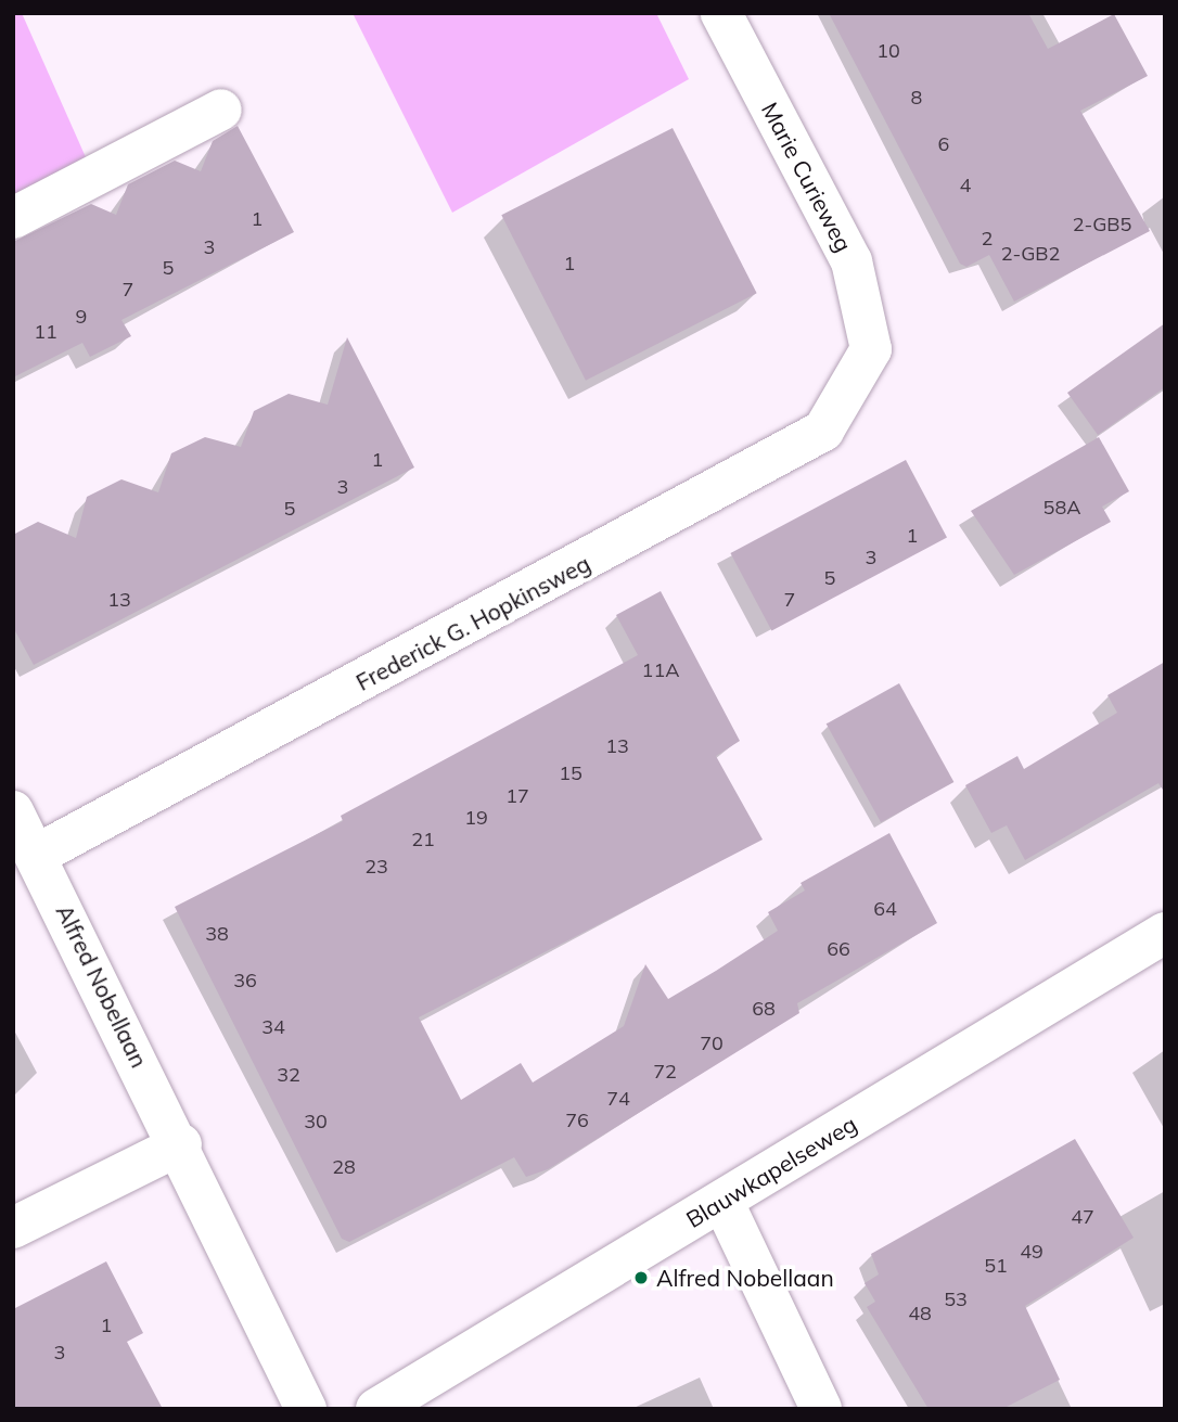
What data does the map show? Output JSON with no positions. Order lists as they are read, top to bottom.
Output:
{
  "streets": {
    "street": [
      "Marie Curieweg",
      "Frederick G. Hopkinsweg",
      "Alfred Nobellaan",
      "Blauwkapelseweg"
    ]
  },
  "crossings": [
    ["Marie Curieweg", "Frederick G. Hopkinsweg"],
    ["Frederick G. Hopkinsweg", "Alfred Nobellaan"]
  ],
  "places": ["Alfred Nobellaan"],
  "house_numbers": [
    "10",
    "8",
    "6",
    "4",
    "1",
    "2-GB5",
    "2",
    "3",
    "2-GB2",
    "1",
    "5",
    "7",
    "9",
    "11",
    "1",
    "3",
    "58A",
    "5",
    "1",
    "3",
    "5",
    "13",
    "7",
    "11A",
    "13",
    "15",
    "17",
    "19",
    "21",
    "23",
    "64",
    "38",
    "66",
    "36",
    "68",
    "34",
    "70",
    "72",
    "32",
    "74",
    "76",
    "30",
    "28",
    "47",
    "49",
    "51",
    "53",
    "48",
    "1",
    "3"
  ]
}
